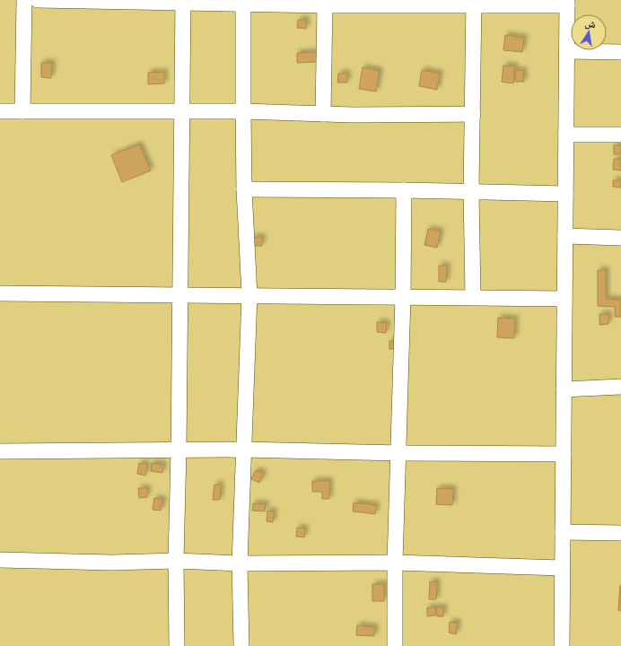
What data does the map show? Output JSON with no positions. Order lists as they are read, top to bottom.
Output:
{
  "north": "top"
}
